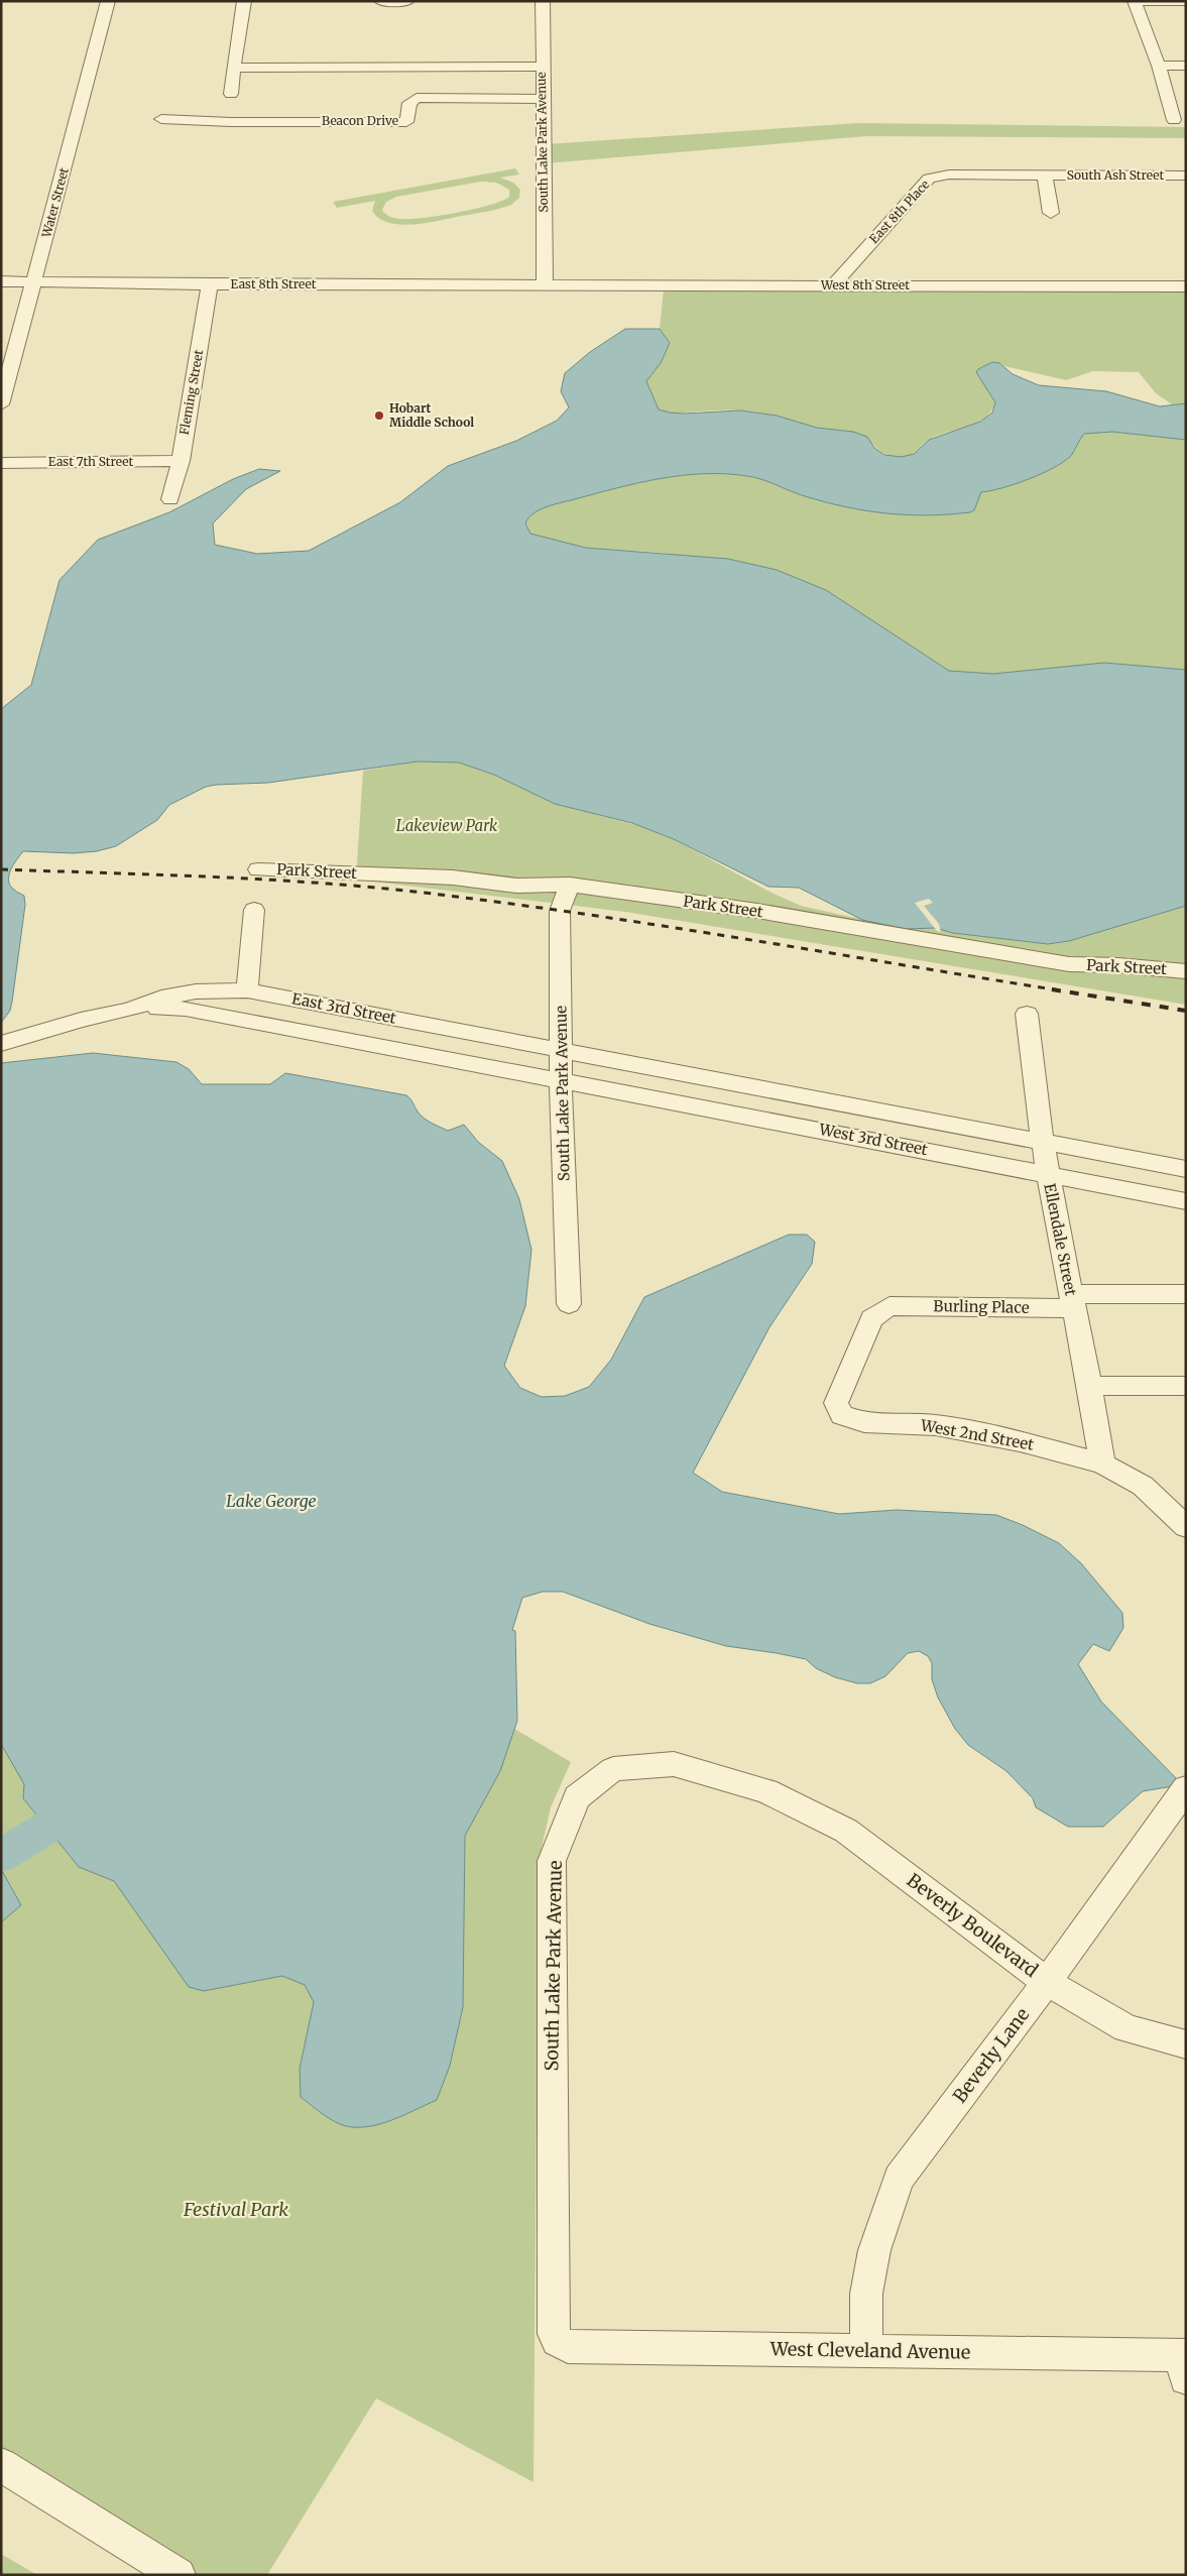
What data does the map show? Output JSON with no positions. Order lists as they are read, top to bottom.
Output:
{
  "streets": {
    "street": [
      "Beacon Drive",
      "South Lake Park Avenue",
      "South Ash Street",
      "Water Street",
      "East 8th Place",
      "East 8th Street",
      "West 8th Street",
      "Fleming Street",
      "East 7th Street",
      "Park Street",
      "East 3rd Street",
      "West 3rd Street",
      "Ellendale Street",
      "Burling Place",
      "West 2nd Street",
      "Beverly Boulevard",
      "Beverly Lane",
      "West Cleveland Avenue"
    ]
  },
  "crossings": [
    ["Beacon Drive", "South Lake Park Avenue"],
    ["South Lake Park Avenue", "East 8th Street"],
    ["South Lake Park Avenue", "West 8th Street"],
    ["South Lake Park Avenue", "Park Street"],
    ["South Lake Park Avenue", "East 3rd Street"],
    ["South Lake Park Avenue", "West 3rd Street"],
    ["South Lake Park Avenue", "Beverly Boulevard"],
    ["South Lake Park Avenue", "West Cleveland Avenue"],
    ["South Ash Street", "East 8th Place"],
    ["Water Street", "East 8th Street"],
    ["East 8th Place", "West 8th Street"],
    ["East 8th Street", "West 8th Street"],
    ["East 8th Street", "Fleming Street"],
    ["Fleming Street", "East 7th Street"],
    ["East 3rd Street", "West 3rd Street"],
    ["West 3rd Street", "Ellendale Street"],
    ["Ellendale Street", "Burling Place"],
    ["Ellendale Street", "West 2nd Street"],
    ["Burling Place", "West 2nd Street"],
    ["Beverly Boulevard", "Beverly Lane"],
    ["Beverly Lane", "West Cleveland Avenue"]
  ],
  "water": ["Lake George"],
  "parks": ["Lakeview Park", "Festival Park"],
  "places": ["Hobart Middle School"]
}
